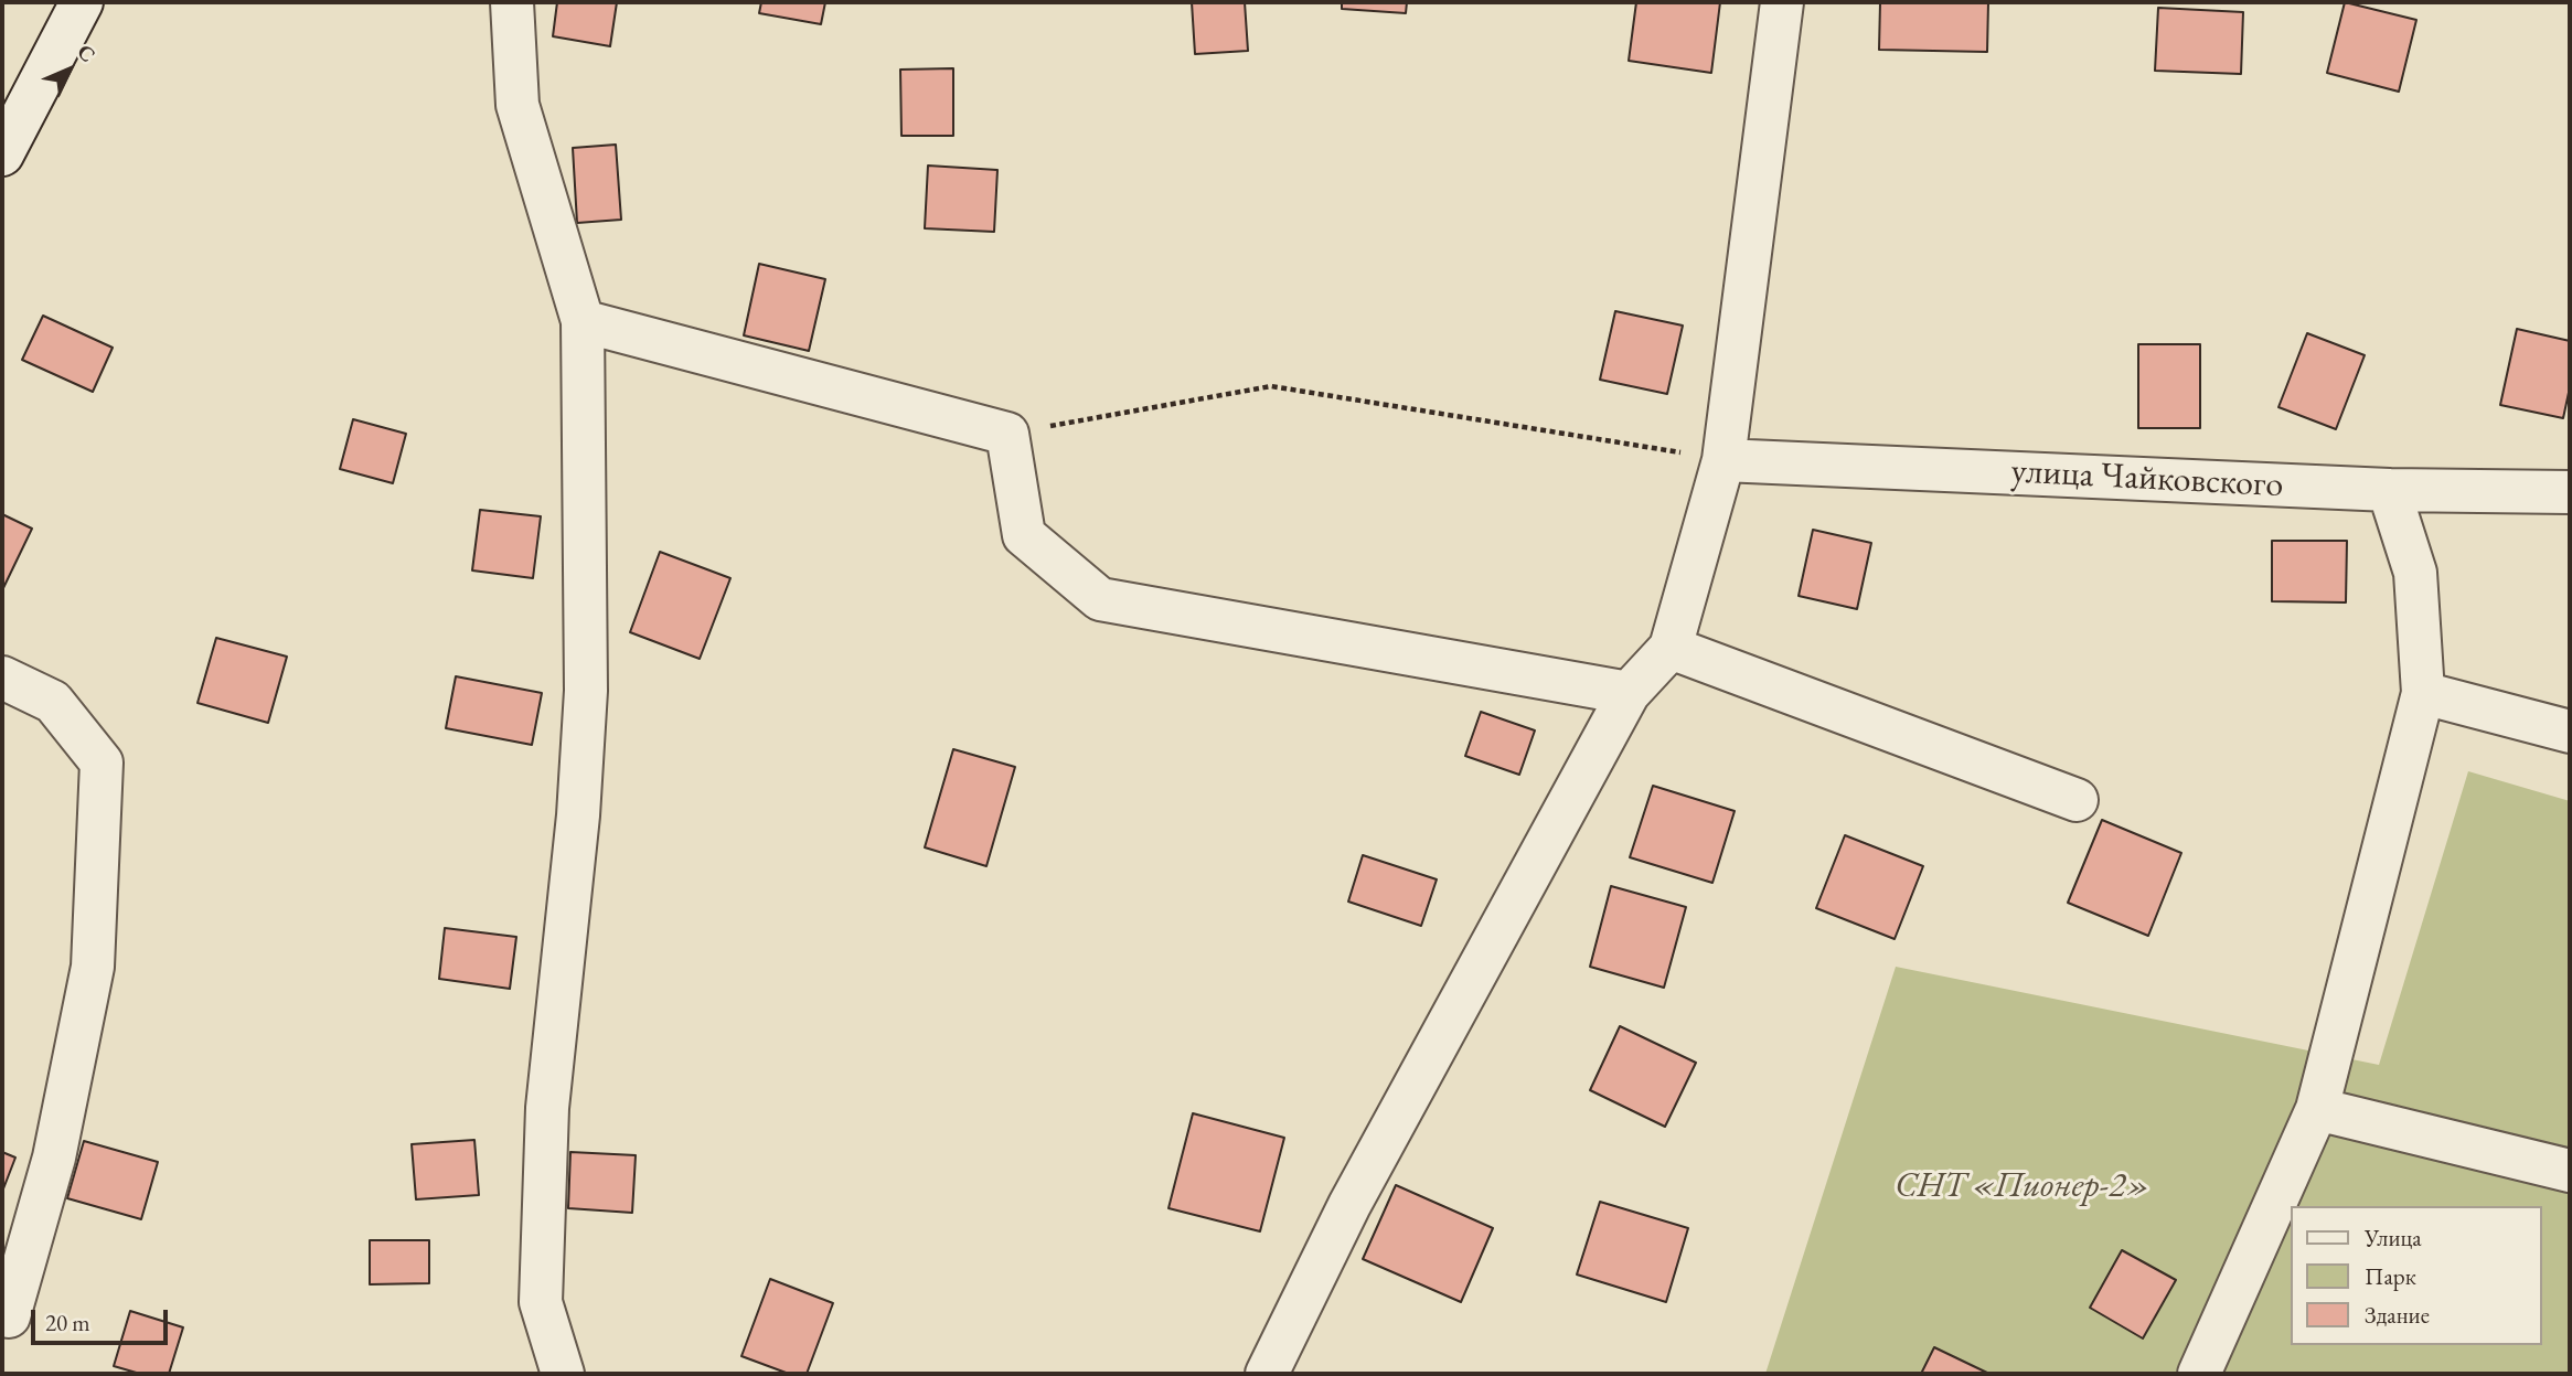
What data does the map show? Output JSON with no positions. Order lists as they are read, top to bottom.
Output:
{
  "streets": {
    "street": ["улица Чайковского"]
  },
  "parks": ["СНТ «Пионер-2»"],
  "legend": ["Улица", "Парк", "Здание"],
  "scale_bar": "20 m",
  "north": "top right"
}
